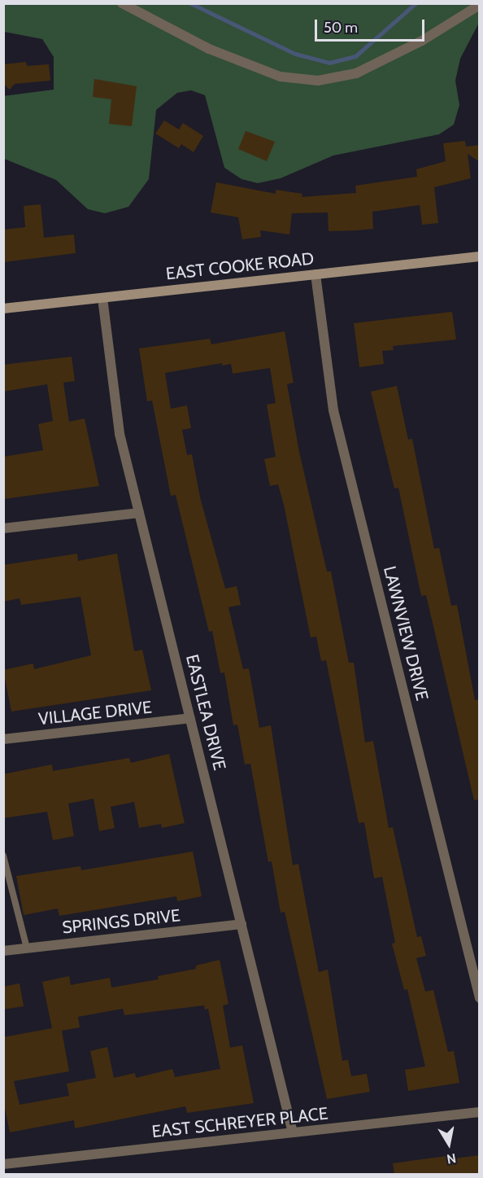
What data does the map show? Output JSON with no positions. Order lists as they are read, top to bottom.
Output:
{
  "streets": {
    "main road": ["EAST COOKE ROAD"],
    "street": [
      "LAWNVIEW DRIVE",
      "EASTLEA DRIVE",
      "VILLAGE DRIVE",
      "SPRINGS DRIVE",
      "EAST SCHREYER PLACE"
    ]
  },
  "crossings": [
    ["EAST COOKE ROAD", "LAWNVIEW DRIVE"],
    ["EAST COOKE ROAD", "EASTLEA DRIVE"],
    ["EASTLEA DRIVE", "VILLAGE DRIVE"],
    ["EASTLEA DRIVE", "SPRINGS DRIVE"],
    ["EASTLEA DRIVE", "EAST SCHREYER PLACE"]
  ],
  "scale_bar": "50 m",
  "north": "bottom"
}
